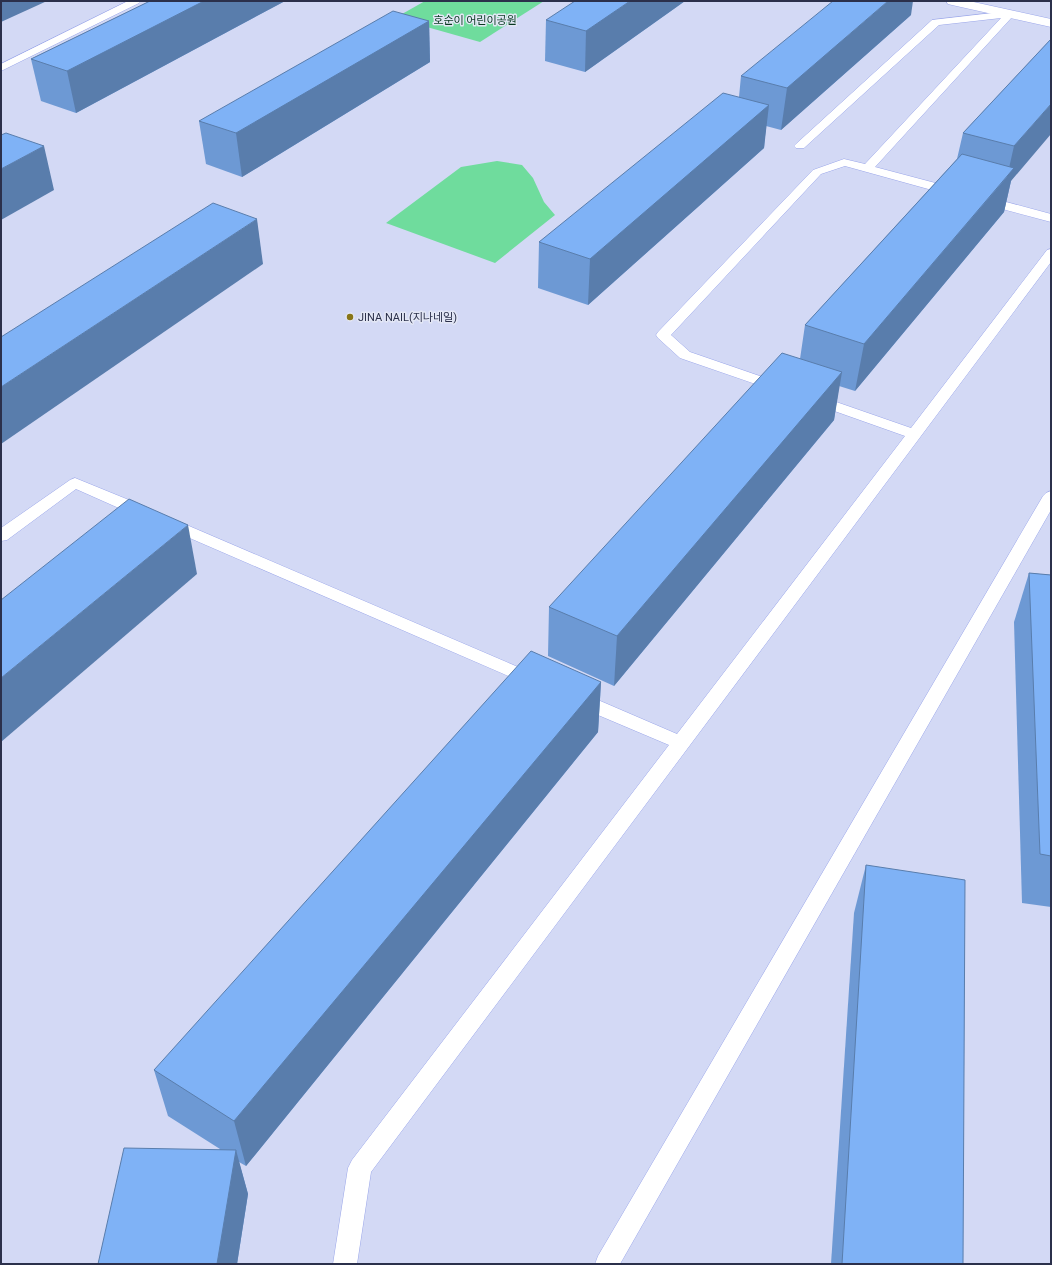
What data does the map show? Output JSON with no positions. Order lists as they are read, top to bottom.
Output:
{
  "parks": ["호순이 어린이공원"],
  "places": ["JINA NAIL(지나네일)"]
}
